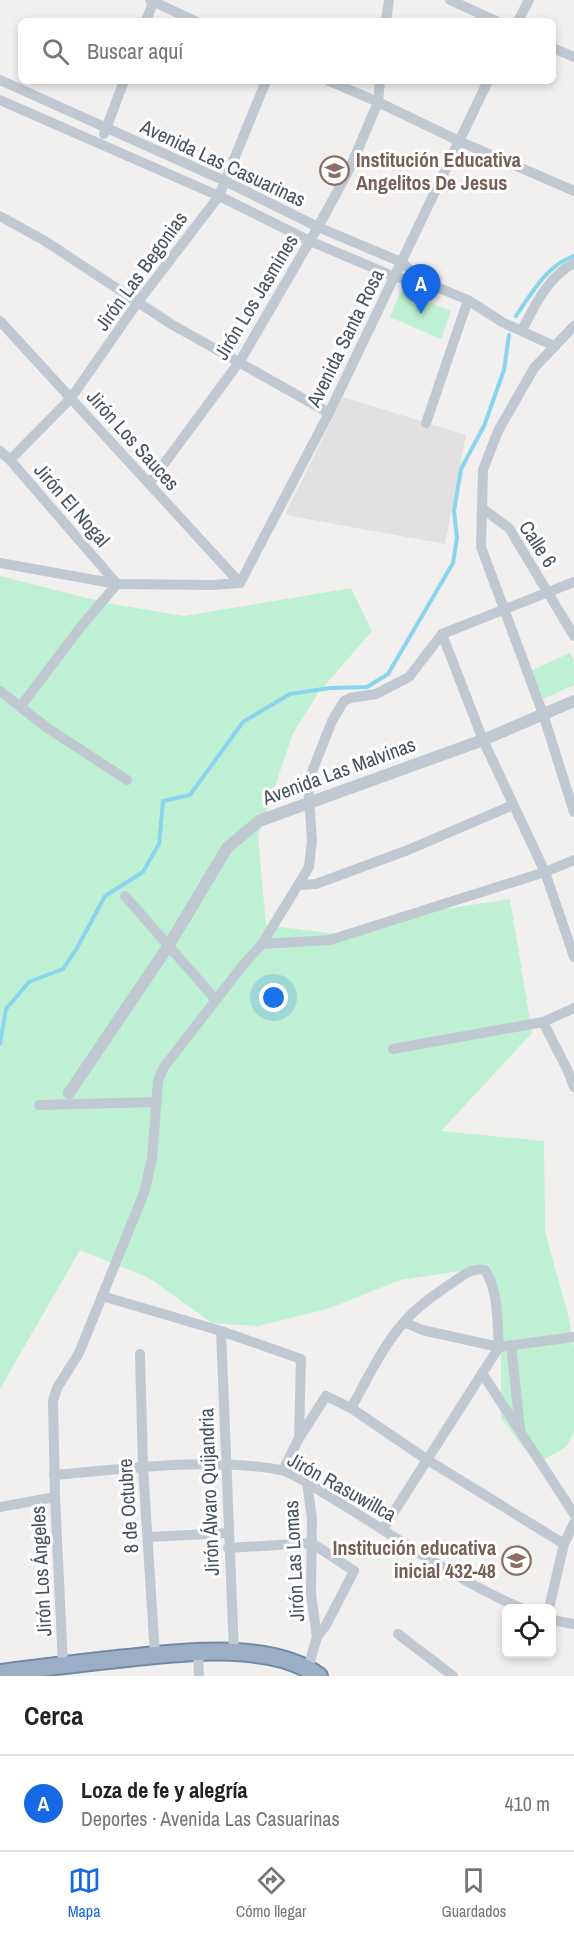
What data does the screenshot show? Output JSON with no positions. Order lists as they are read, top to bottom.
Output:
{
  "streets": {
    "street": [
      "Avenida Las Casuarinas",
      "Jirón Las Begonias",
      "Jirón Los Jasmines",
      "Avenida Santa Rosa",
      "Jirón Los Sauces",
      "Jirón El Nogal",
      "Calle 6",
      "Avenida Las Malvinas",
      "Jirón Rasuwillca",
      "Jirón Álvaro Quijandria",
      "8 de Octubre",
      "Jirón Las Lomas",
      "Jirón Los Ángeles"
    ]
  },
  "crossings": [
    ["Avenida Las Casuarinas", "Jirón Las Begonias"],
    ["Avenida Las Casuarinas", "Jirón Los Jasmines"],
    ["Avenida Las Casuarinas", "Avenida Santa Rosa"],
    ["Jirón Las Begonias", "Jirón Los Sauces"],
    ["Jirón Las Begonias", "Jirón El Nogal"],
    ["Jirón Los Jasmines", "Jirón Los Sauces"],
    ["Avenida Santa Rosa", "Jirón Los Sauces"],
    ["Avenida Las Malvinas", "Jirón Los Ángeles"],
    ["Jirón Rasuwillca", "Jirón Álvaro Quijandria"],
    ["Jirón Rasuwillca", "8 de Octubre"],
    ["Jirón Rasuwillca", "Jirón Las Lomas"],
    ["Jirón Rasuwillca", "Jirón Los Ángeles"]
  ],
  "places": {
    "school or university": ["Institución Educativa Angelitos De Jesus", "Institución educativa inicial 432-48"]
  },
  "page": {
    "search": "Buscar aquí",
    "pins": "A",
    "heading": "Cerca",
    "list": [
      {
        "mark": "A",
        "name": "Loza de fe y alegría",
        "note": "Deportes · Avenida Las Casuarinas",
        "value": "410 m"
      }
    ],
    "nav": ["Mapa", "Cómo llegar", "Guardados"]
  }
}
